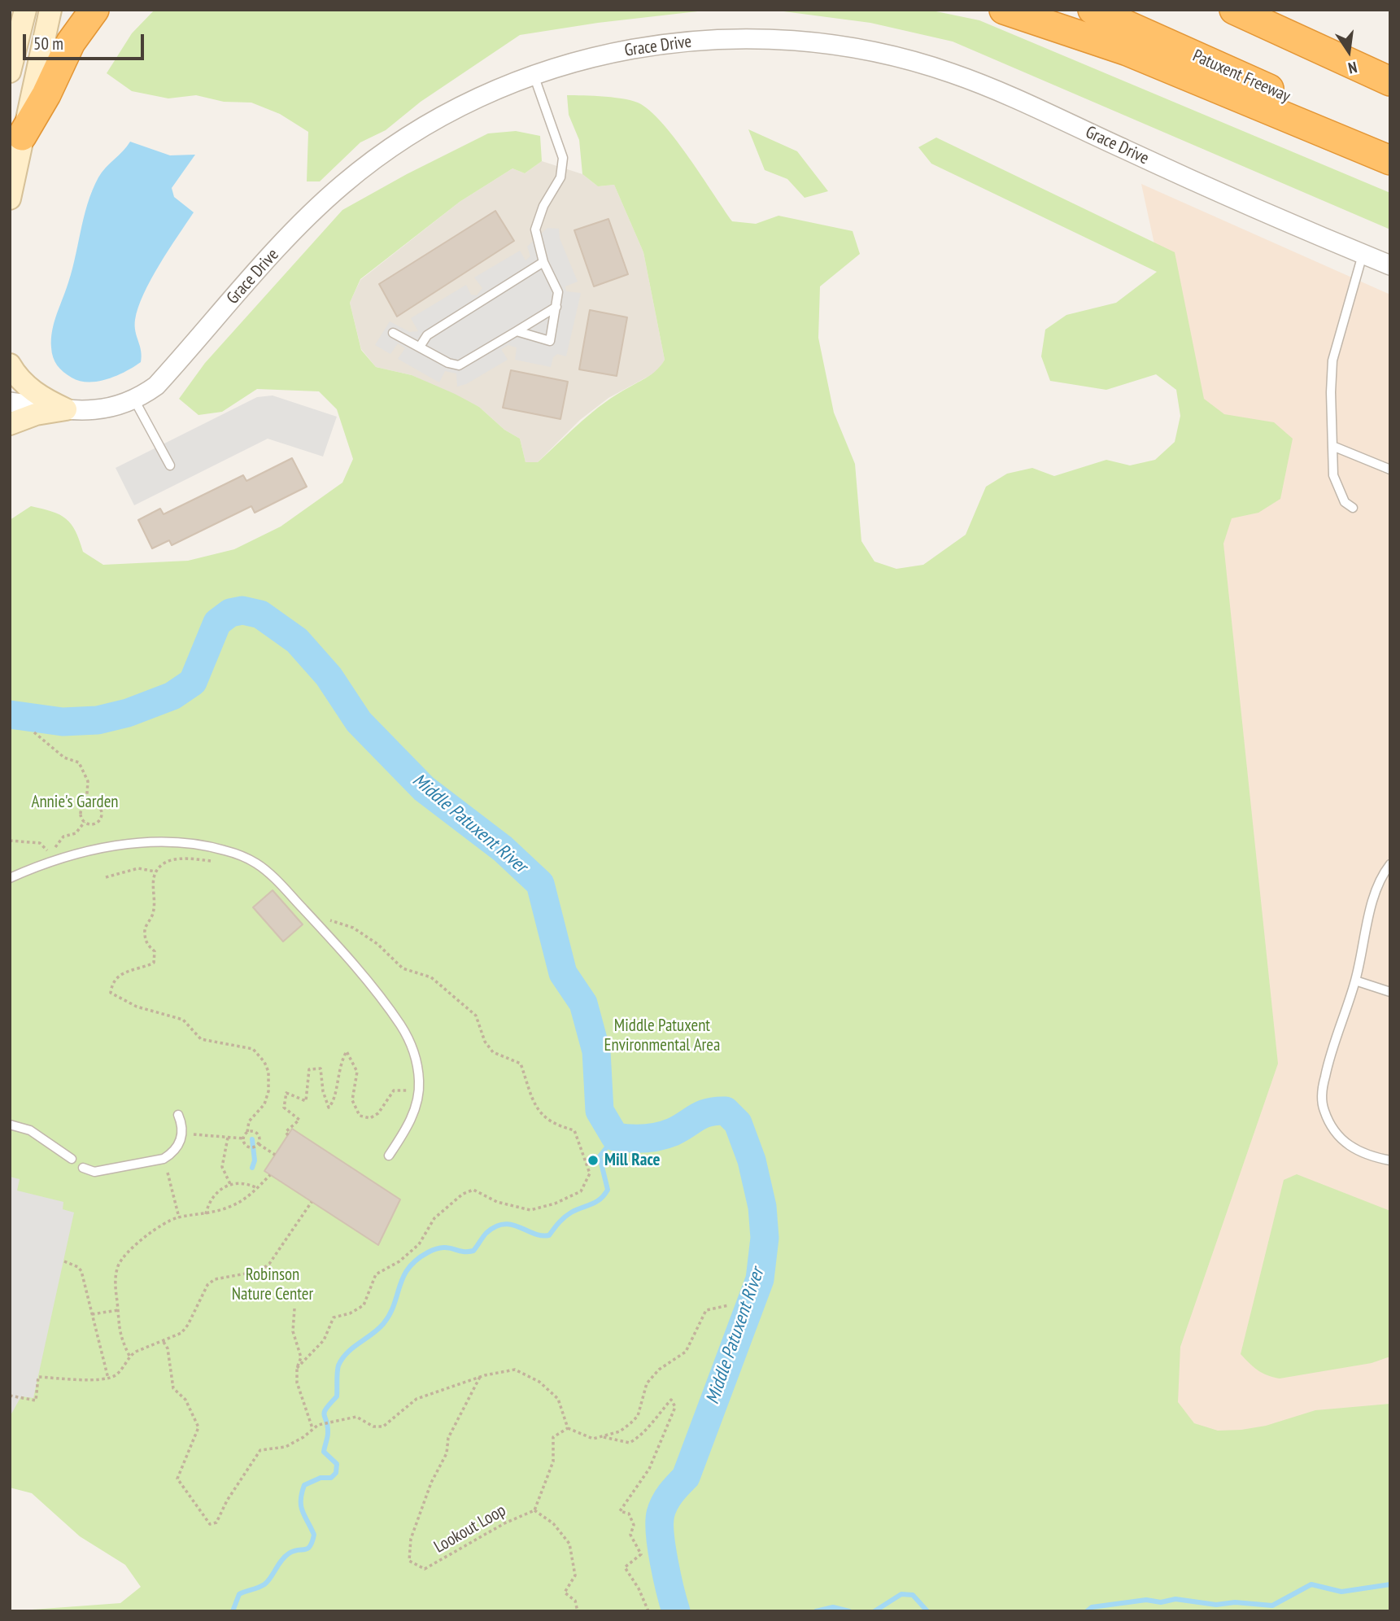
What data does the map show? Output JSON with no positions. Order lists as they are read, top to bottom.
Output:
{
  "streets": {
    "highway": ["Patuxent Freeway"],
    "street": ["Grace Drive"],
    "path": ["Lookout Loop"]
  },
  "water": ["Middle Patuxent River"],
  "parks": ["Annie's Garden", "Middle Patuxent Environmental Area", "Robinson Nature Center"],
  "places": ["Mill Race"],
  "scale_bar": "50 m",
  "north": "bottom"
}
